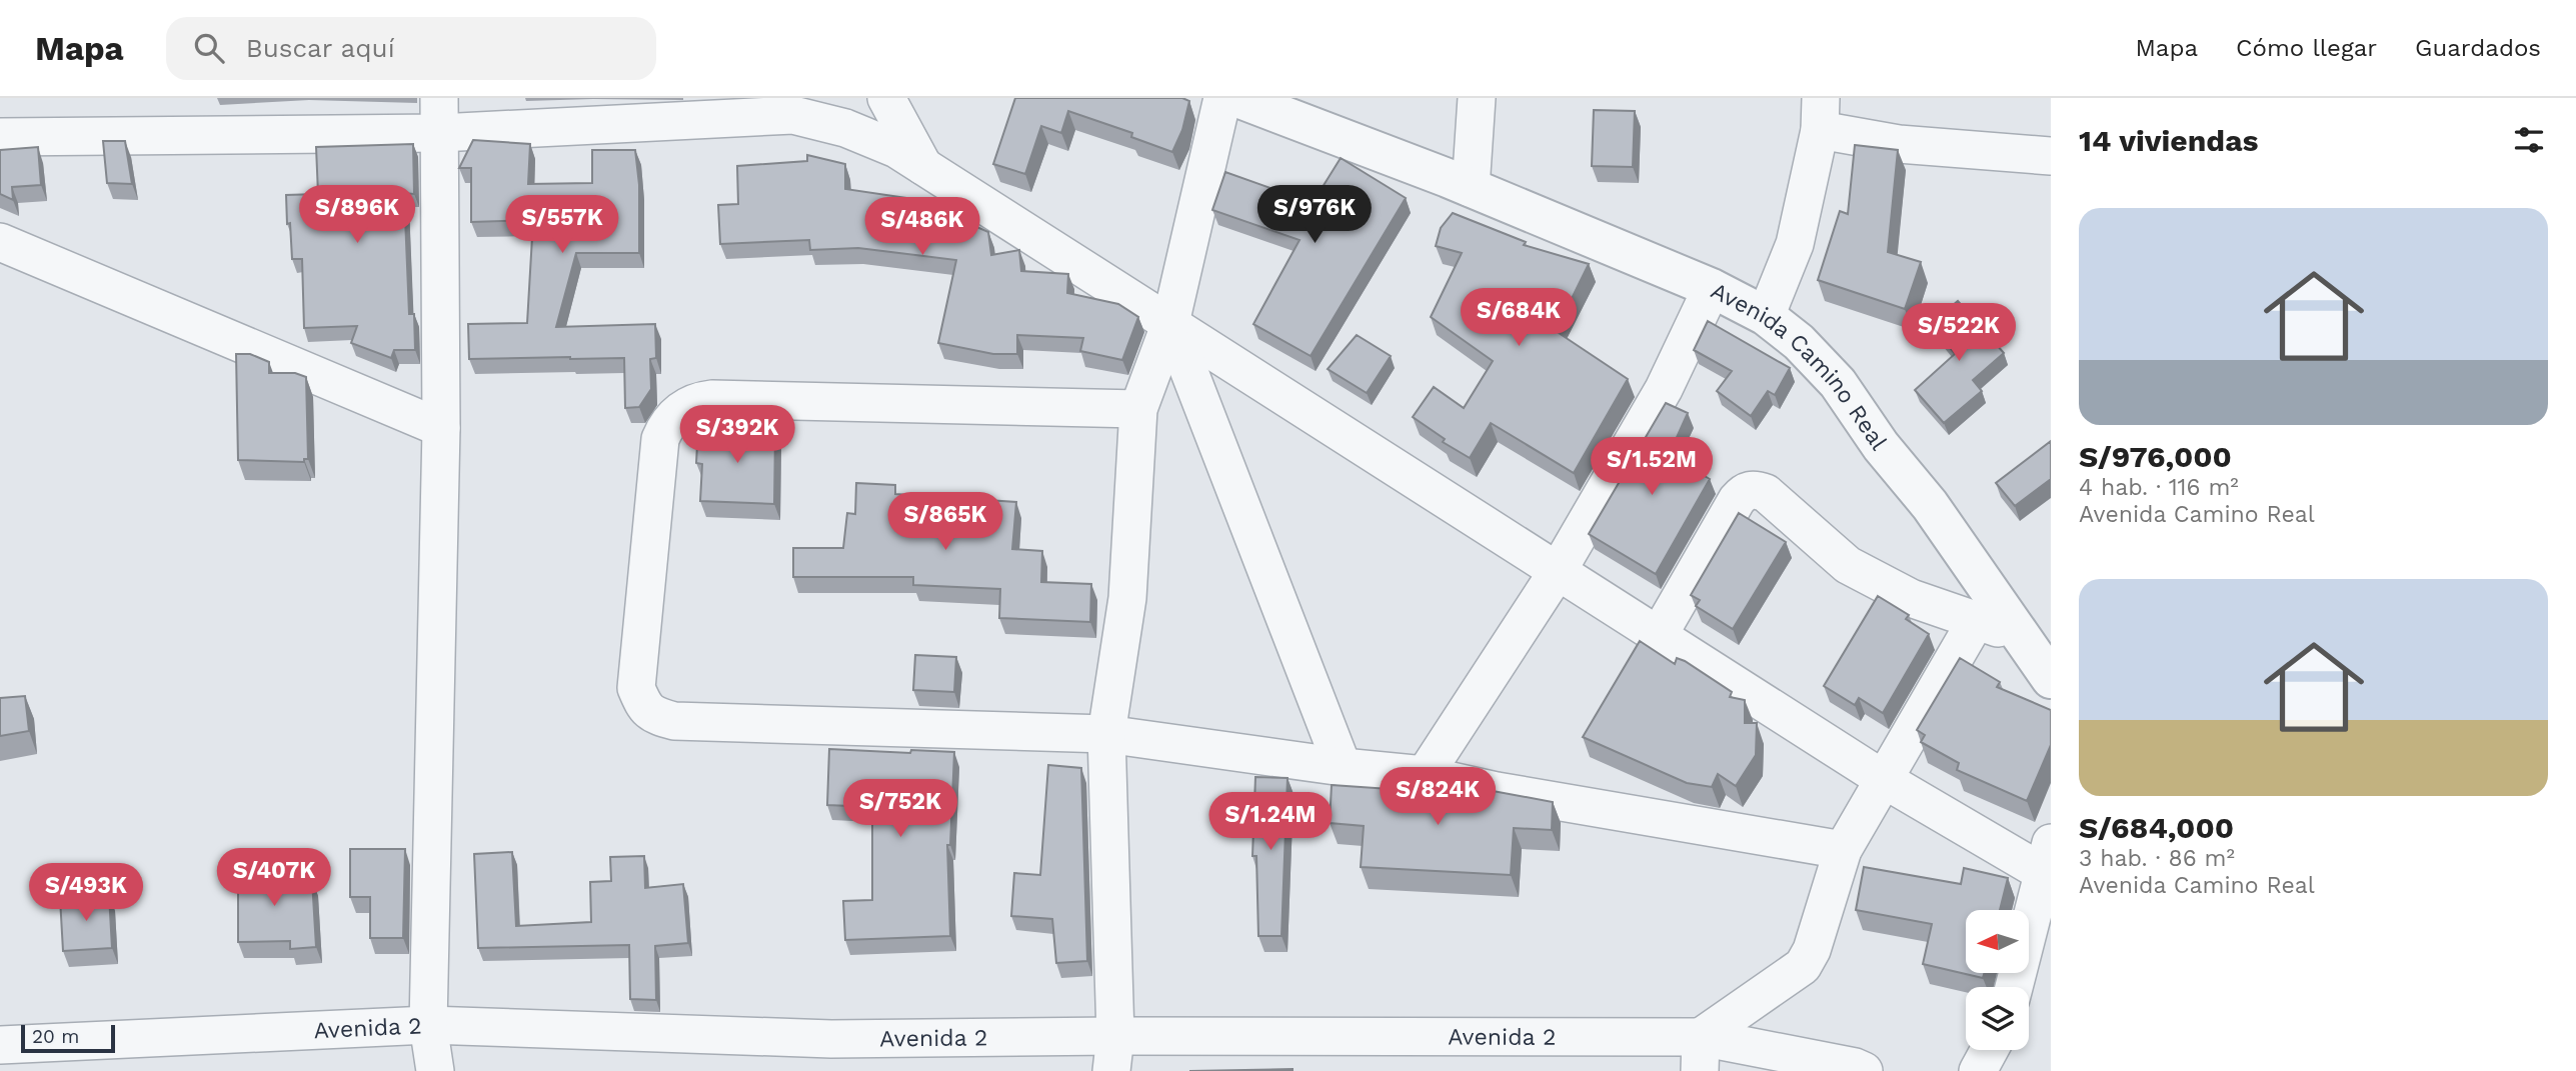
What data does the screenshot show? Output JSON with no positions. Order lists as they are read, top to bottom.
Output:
{
  "streets": {
    "street": ["Avenida Camino Real", "Avenida 2"]
  },
  "scale_bar": "20 m",
  "north": "left",
  "page": {
    "header": "Mapa",
    "search": "Buscar aquí",
    "nav": ["Mapa", "Cómo llegar", "Guardados"],
    "heading": "14 viviendas",
    "list": [
      {
        "name": "S/976,000",
        "note": "4 hab. · 116 m² · Avenida Camino Real"
      },
      {
        "name": "S/684,000",
        "note": "3 hab. · 86 m² · Avenida Camino Real"
      }
    ],
    "price": [
      "S/896K",
      "S/976K",
      "S/557K",
      "S/486K",
      "S/684K",
      "S/522K",
      "S/392K",
      "S/1.52M",
      "S/865K",
      "S/824K",
      "S/752K",
      "S/1.24M",
      "S/407K",
      "S/493K"
    ],
    "scale": "20 m"
  }
}
